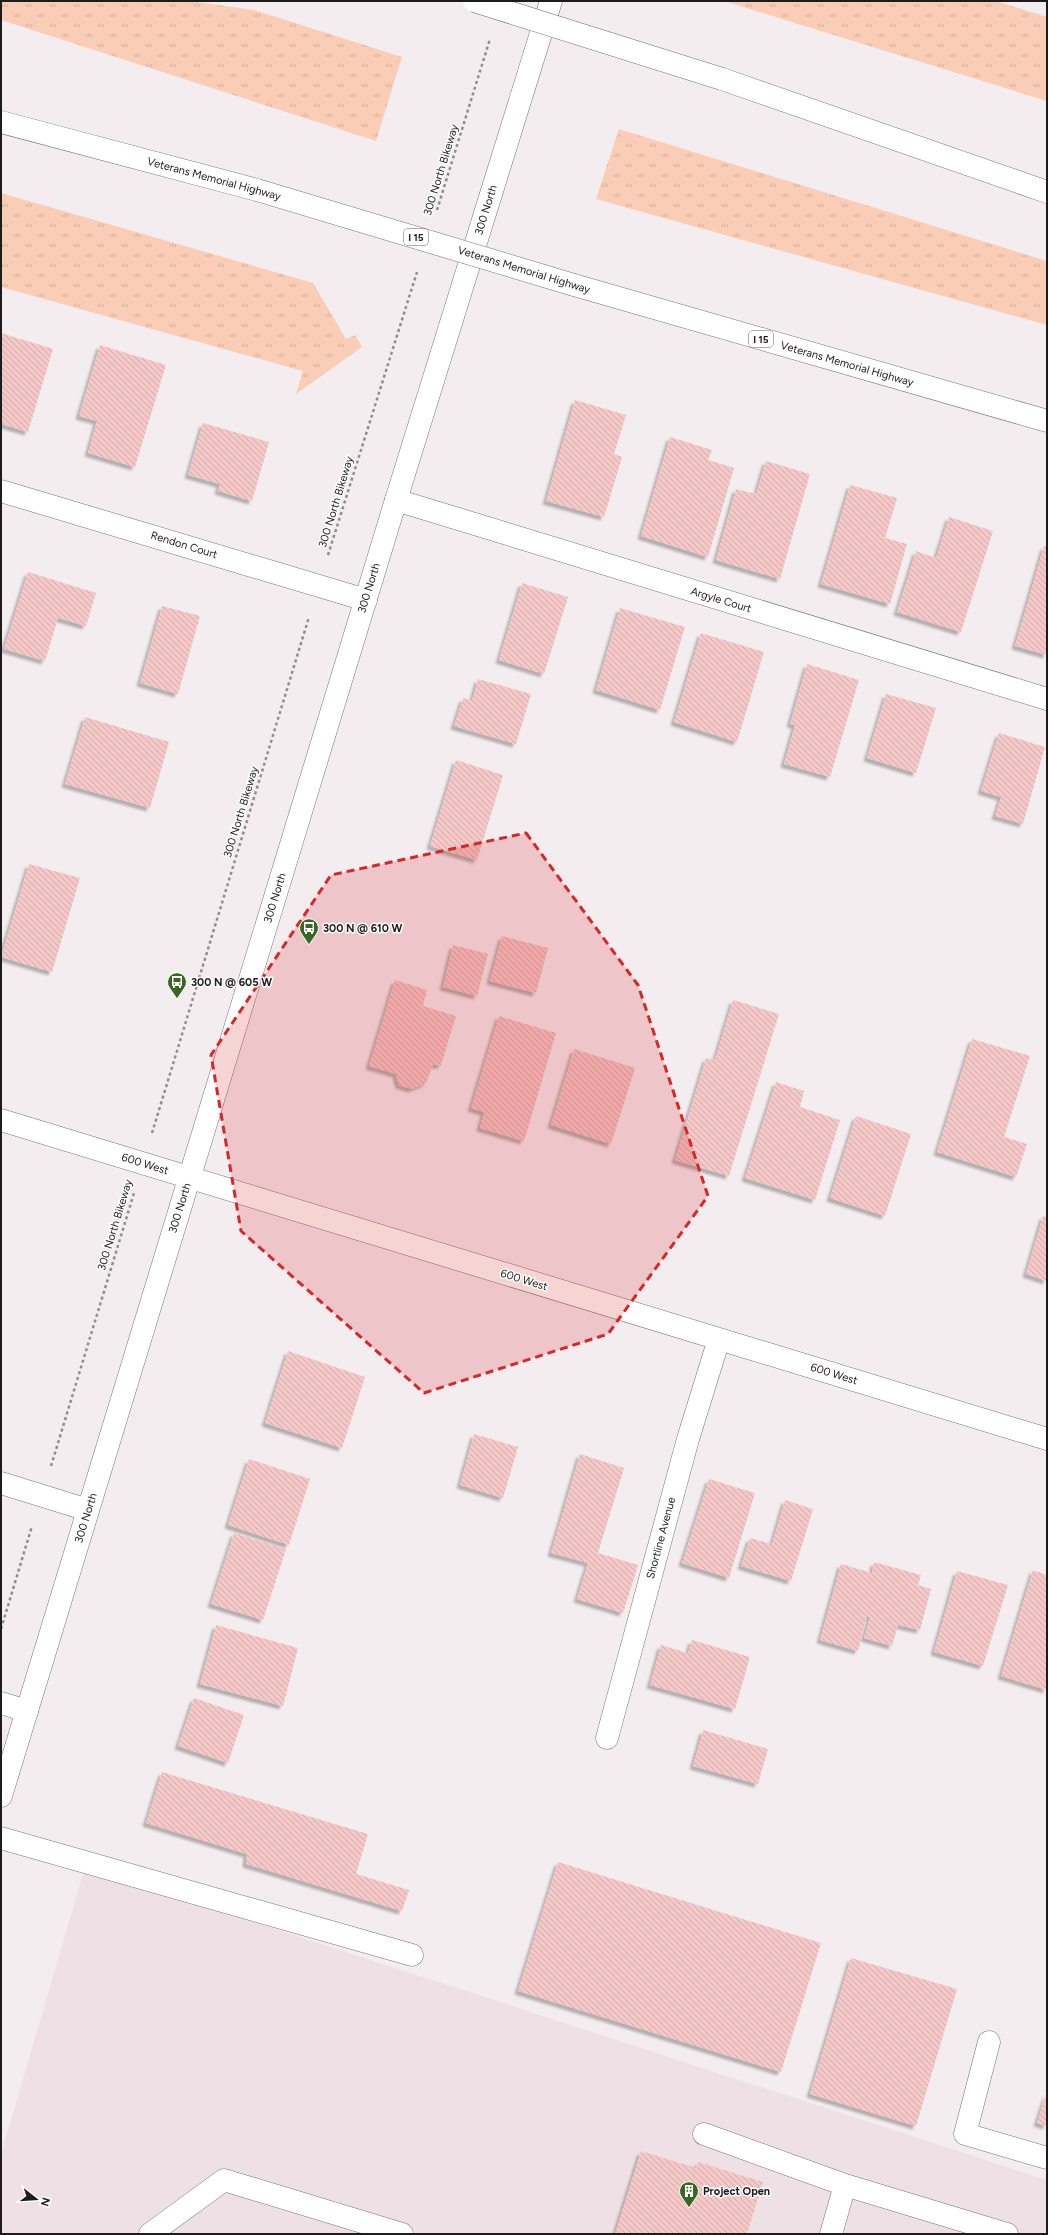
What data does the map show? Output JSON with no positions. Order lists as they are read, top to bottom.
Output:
{
  "streets": {
    "main road": [
      "Veterans Memorial Highway",
      "300 North",
      "I 15",
      "Rendon Court",
      "Argyle Court",
      "600 West",
      "Shortline Avenue"
    ],
    "path": ["300 North Bikeway"]
  },
  "crossings": [
    ["300 North Bikeway", "Rendon Court"],
    ["300 North Bikeway", "600 West"],
    ["300 North", "Rendon Court"],
    ["300 North", "Argyle Court"],
    ["300 North", "600 West"],
    ["600 West", "Shortline Avenue"]
  ],
  "places": {
    "bus stop": ["300 N @ 610 W", "300 N @ 605 W"],
    "building": ["Project Open"]
  },
  "north": "right"
}
